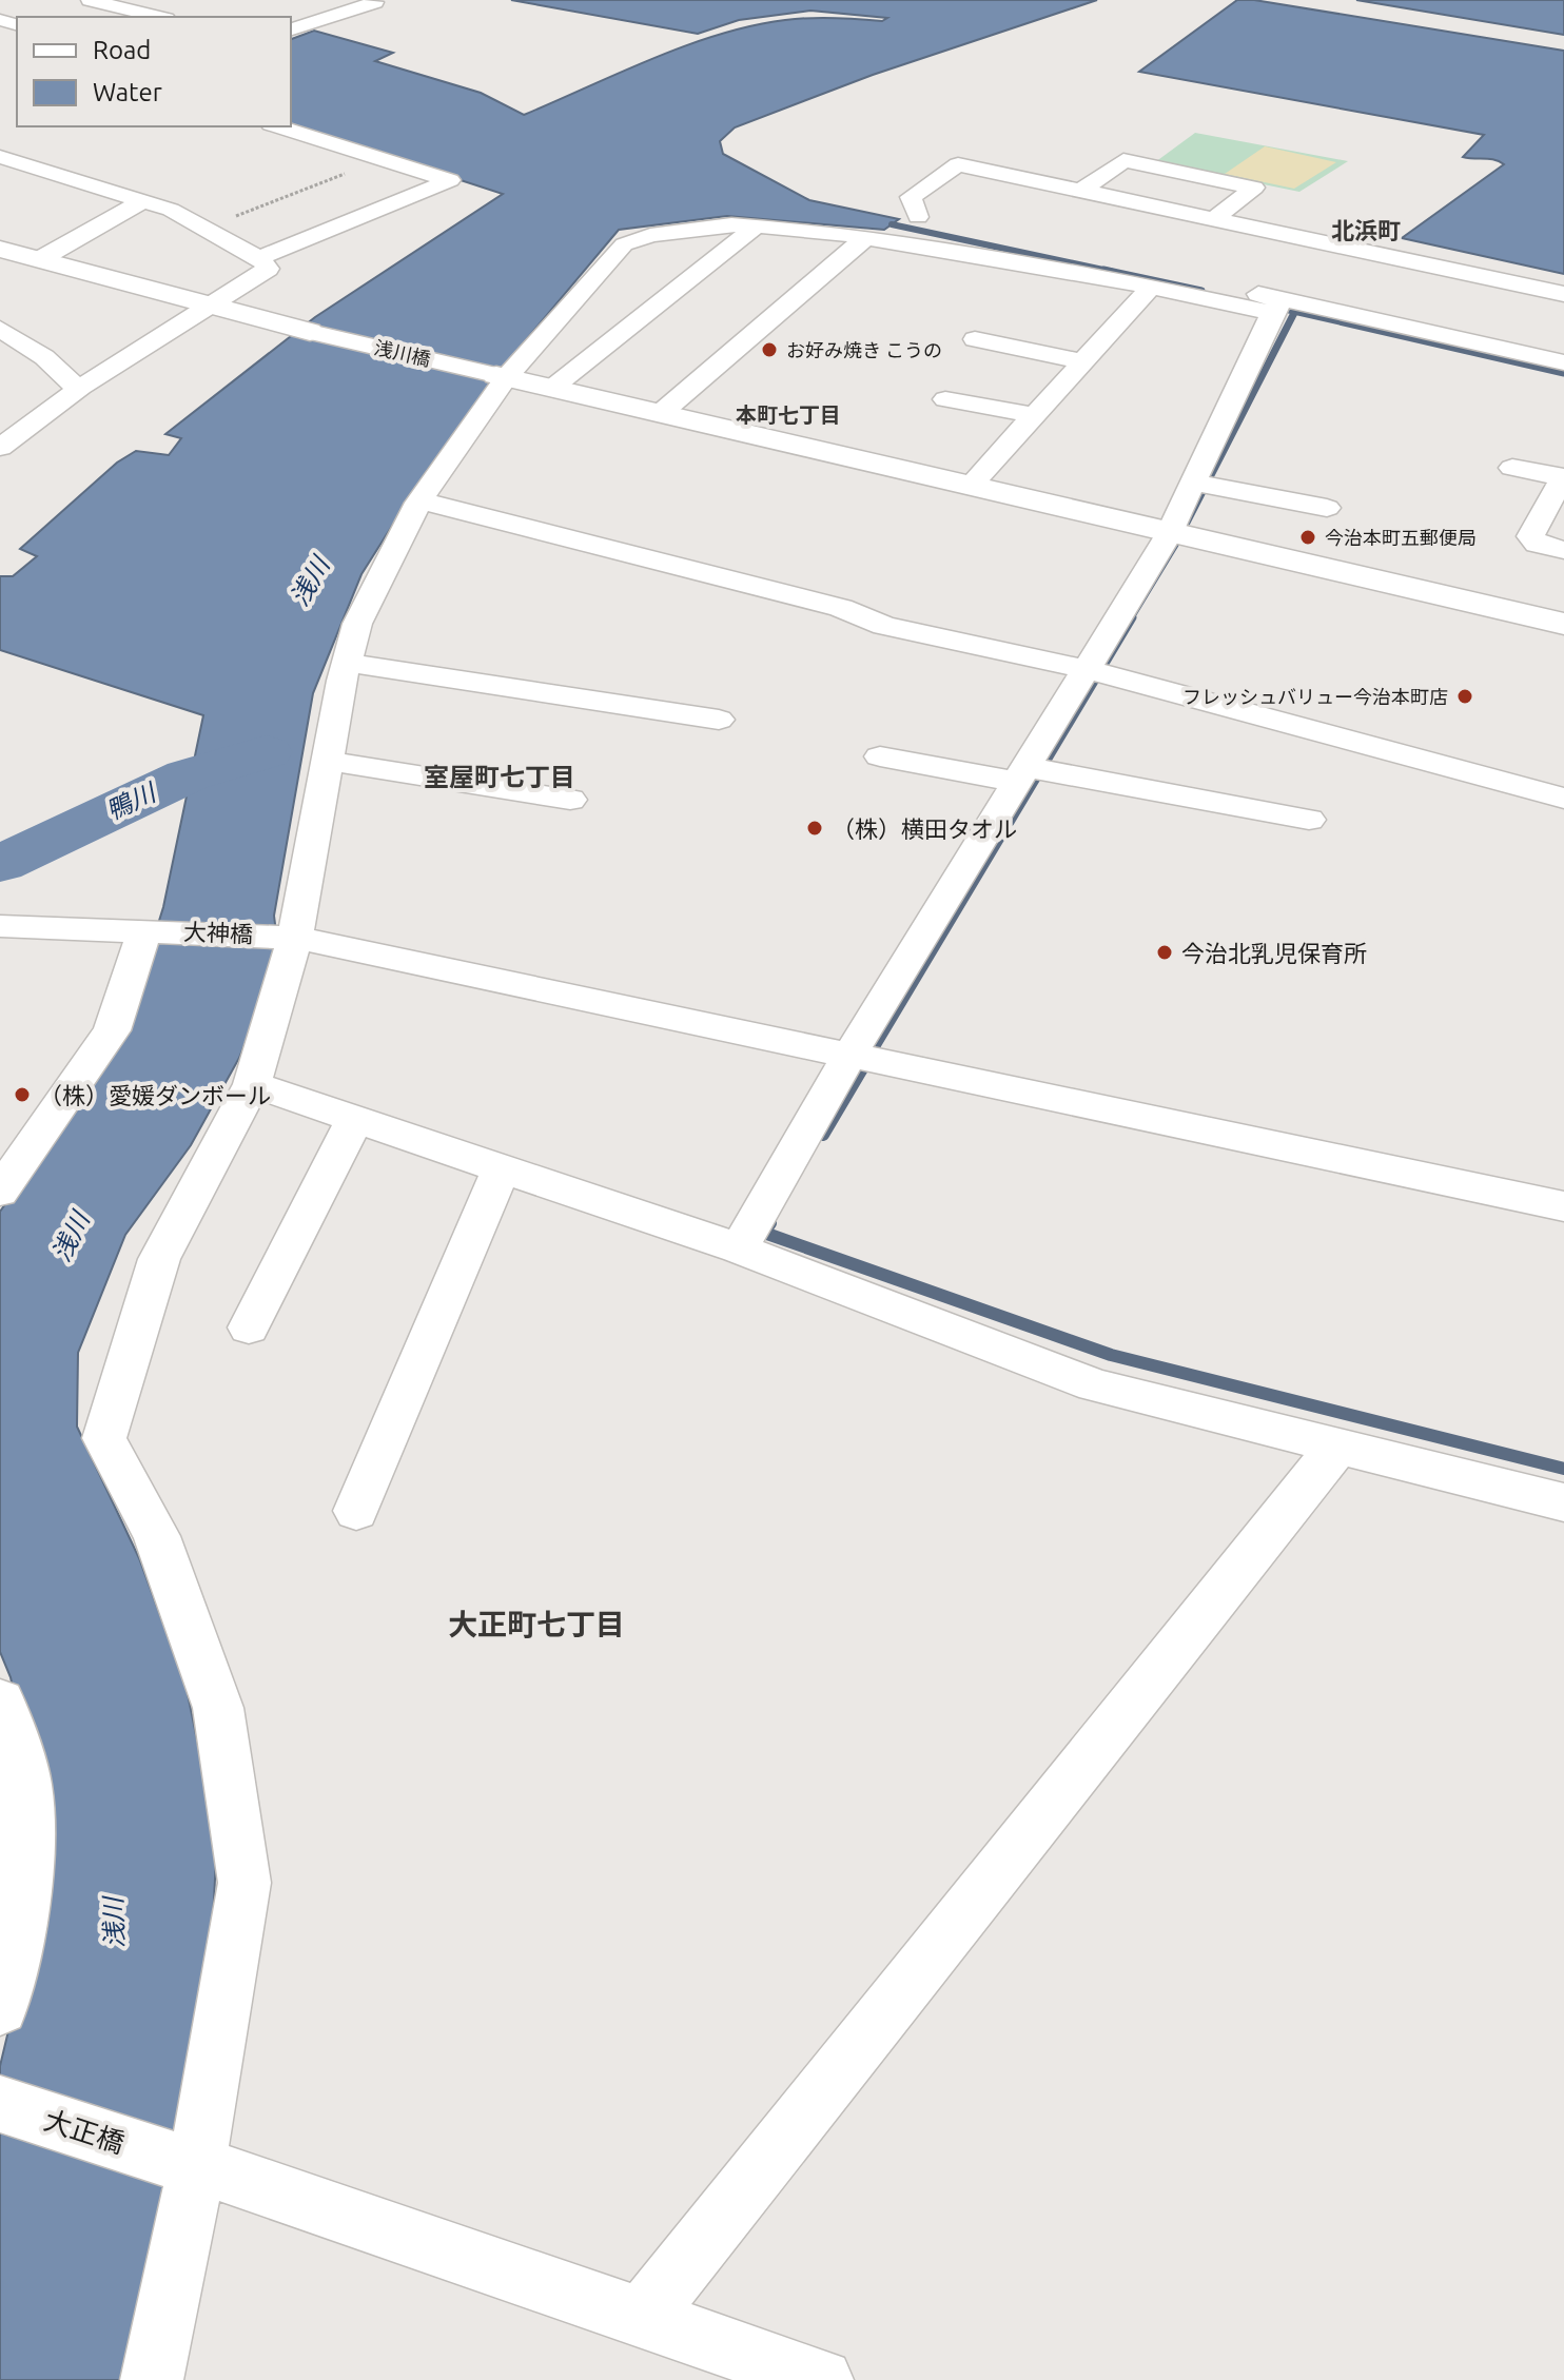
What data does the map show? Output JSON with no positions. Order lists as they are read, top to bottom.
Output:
{
  "streets": {
    "street": ["浅川橋", "大神橋", "大正橋"]
  },
  "districts": [
    "北浜町",
    "本町七丁目",
    "室屋町七丁目",
    "大正町七丁目"
  ],
  "water": ["浅川", "鴨川"],
  "places": [
    "お好み焼き こうの",
    "今治本町五郵便局",
    "フレッシュバリュー今治本町店",
    "（株）横田タオル",
    "今治北乳児保育所",
    "（株）愛媛ダンボール"
  ],
  "legend": ["Road", "Water"]
}
